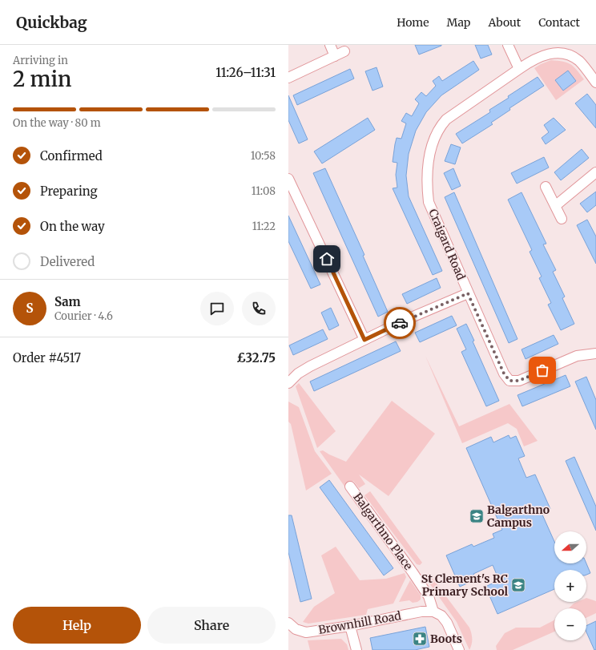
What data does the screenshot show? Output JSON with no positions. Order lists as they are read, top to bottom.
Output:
{
  "streets": {
    "street": ["Craigard Road", "Balgarthno Place", "Brownhill Road"]
  },
  "crossings": [
    ["Balgarthno Place", "Brownhill Road"]
  ],
  "places": {
    "school or university": ["Balgarthno Campus", "St Clement's RC Primary School"],
    "pharmacy": ["Boots"]
  },
  "north": "left",
  "page": {
    "header": "Quickbag",
    "nav": [
      "Home",
      "Map",
      "About",
      "Contact"
    ],
    "heading": ["2 min", "Arriving in", "11:26–11:31"],
    "panel": [
      "Sam",
      "Courier · 4.6",
      "Order #4517",
      "£32.75"
    ],
    "bar": "On the way · 80 m",
    "list": [
      ["Confirmed", "10:58"],
      ["Preparing", "11:08"],
      ["On the way", "11:22"],
      "Delivered"
    ],
    "round": "S",
    "map_buttons": ["+", "−"],
    "buttons": ["Help", "Share"]
  }
}
